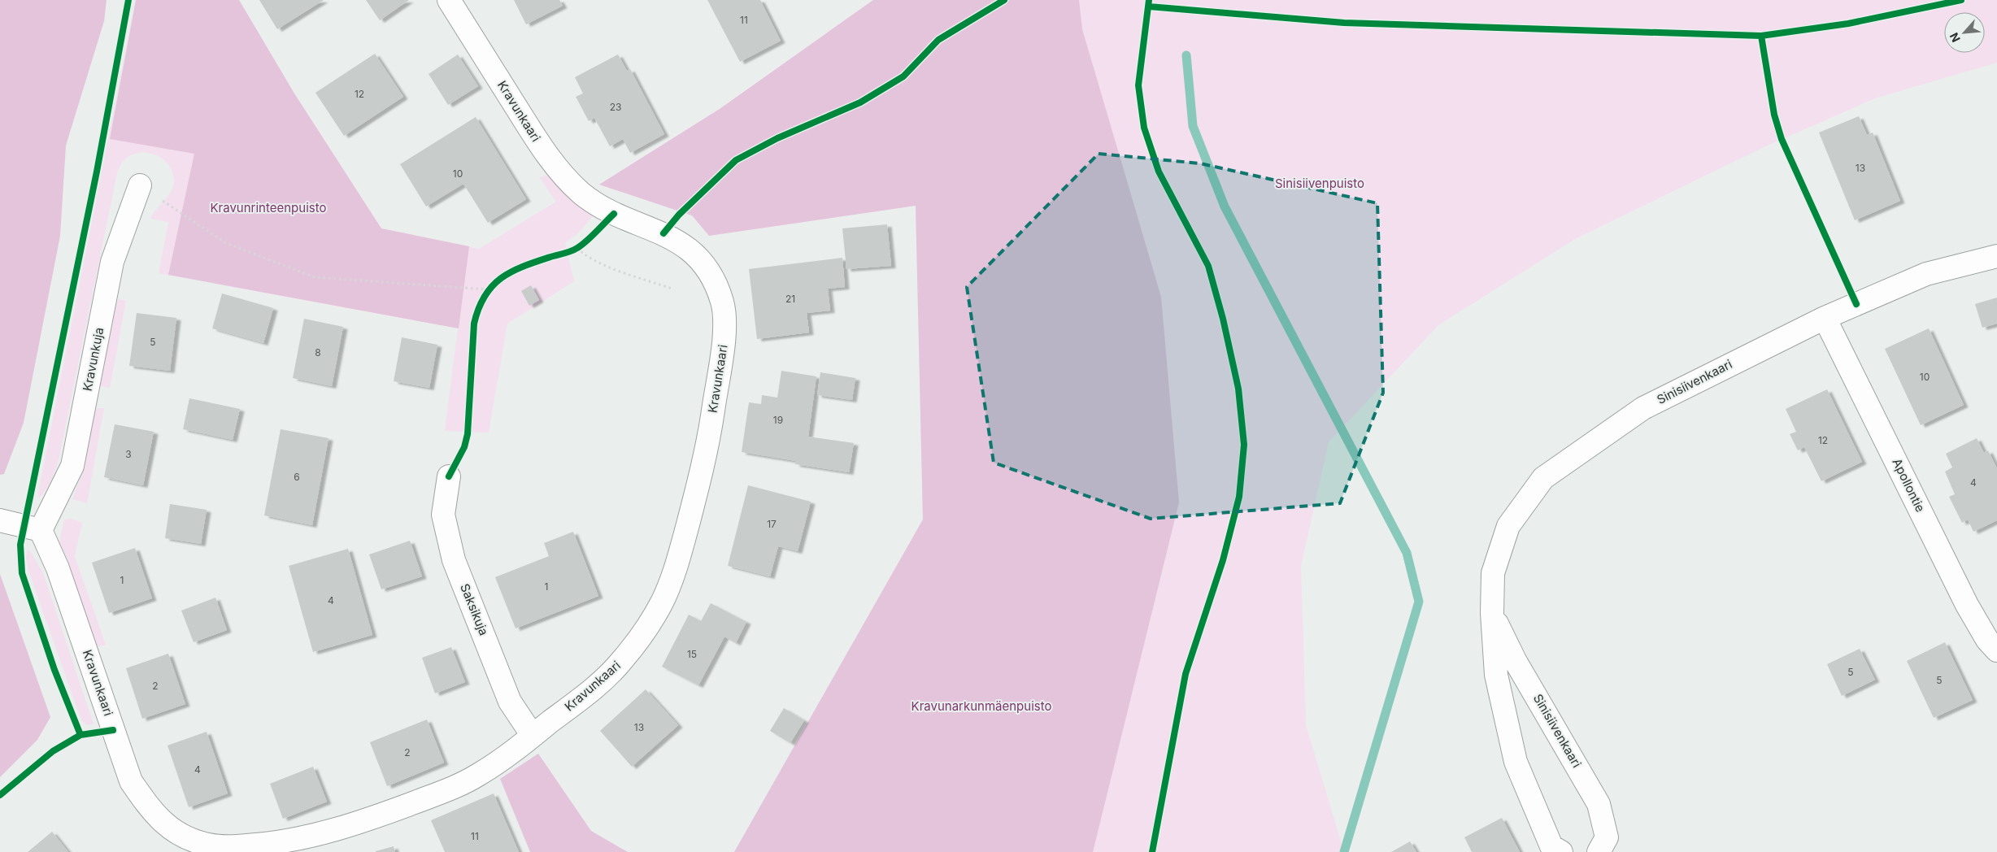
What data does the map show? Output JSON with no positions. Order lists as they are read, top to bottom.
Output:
{
  "streets": {
    "street": [
      "Kravunkaari",
      "Kravunkuja",
      "Sinisiivenkaari",
      "Apollontie",
      "Saksikuja"
    ]
  },
  "crossings": [
    ["Kravunkaari", "Kravunkuja"],
    ["Kravunkaari", "Saksikuja"],
    ["Sinisiivenkaari", "Apollontie"]
  ],
  "parks": ["Sinisiivenpuisto", "Kravunrinteenpuisto", "Kravunarkunmäenpuisto"],
  "house_numbers": [
    "11",
    "12",
    "23",
    "13",
    "10",
    "21",
    "5",
    "8",
    "10",
    "19",
    "12",
    "3",
    "6",
    "4",
    "17",
    "1",
    "1",
    "4",
    "15",
    "5",
    "5",
    "2",
    "13",
    "2",
    "4",
    "11"
  ],
  "north": "bottom left"
}
